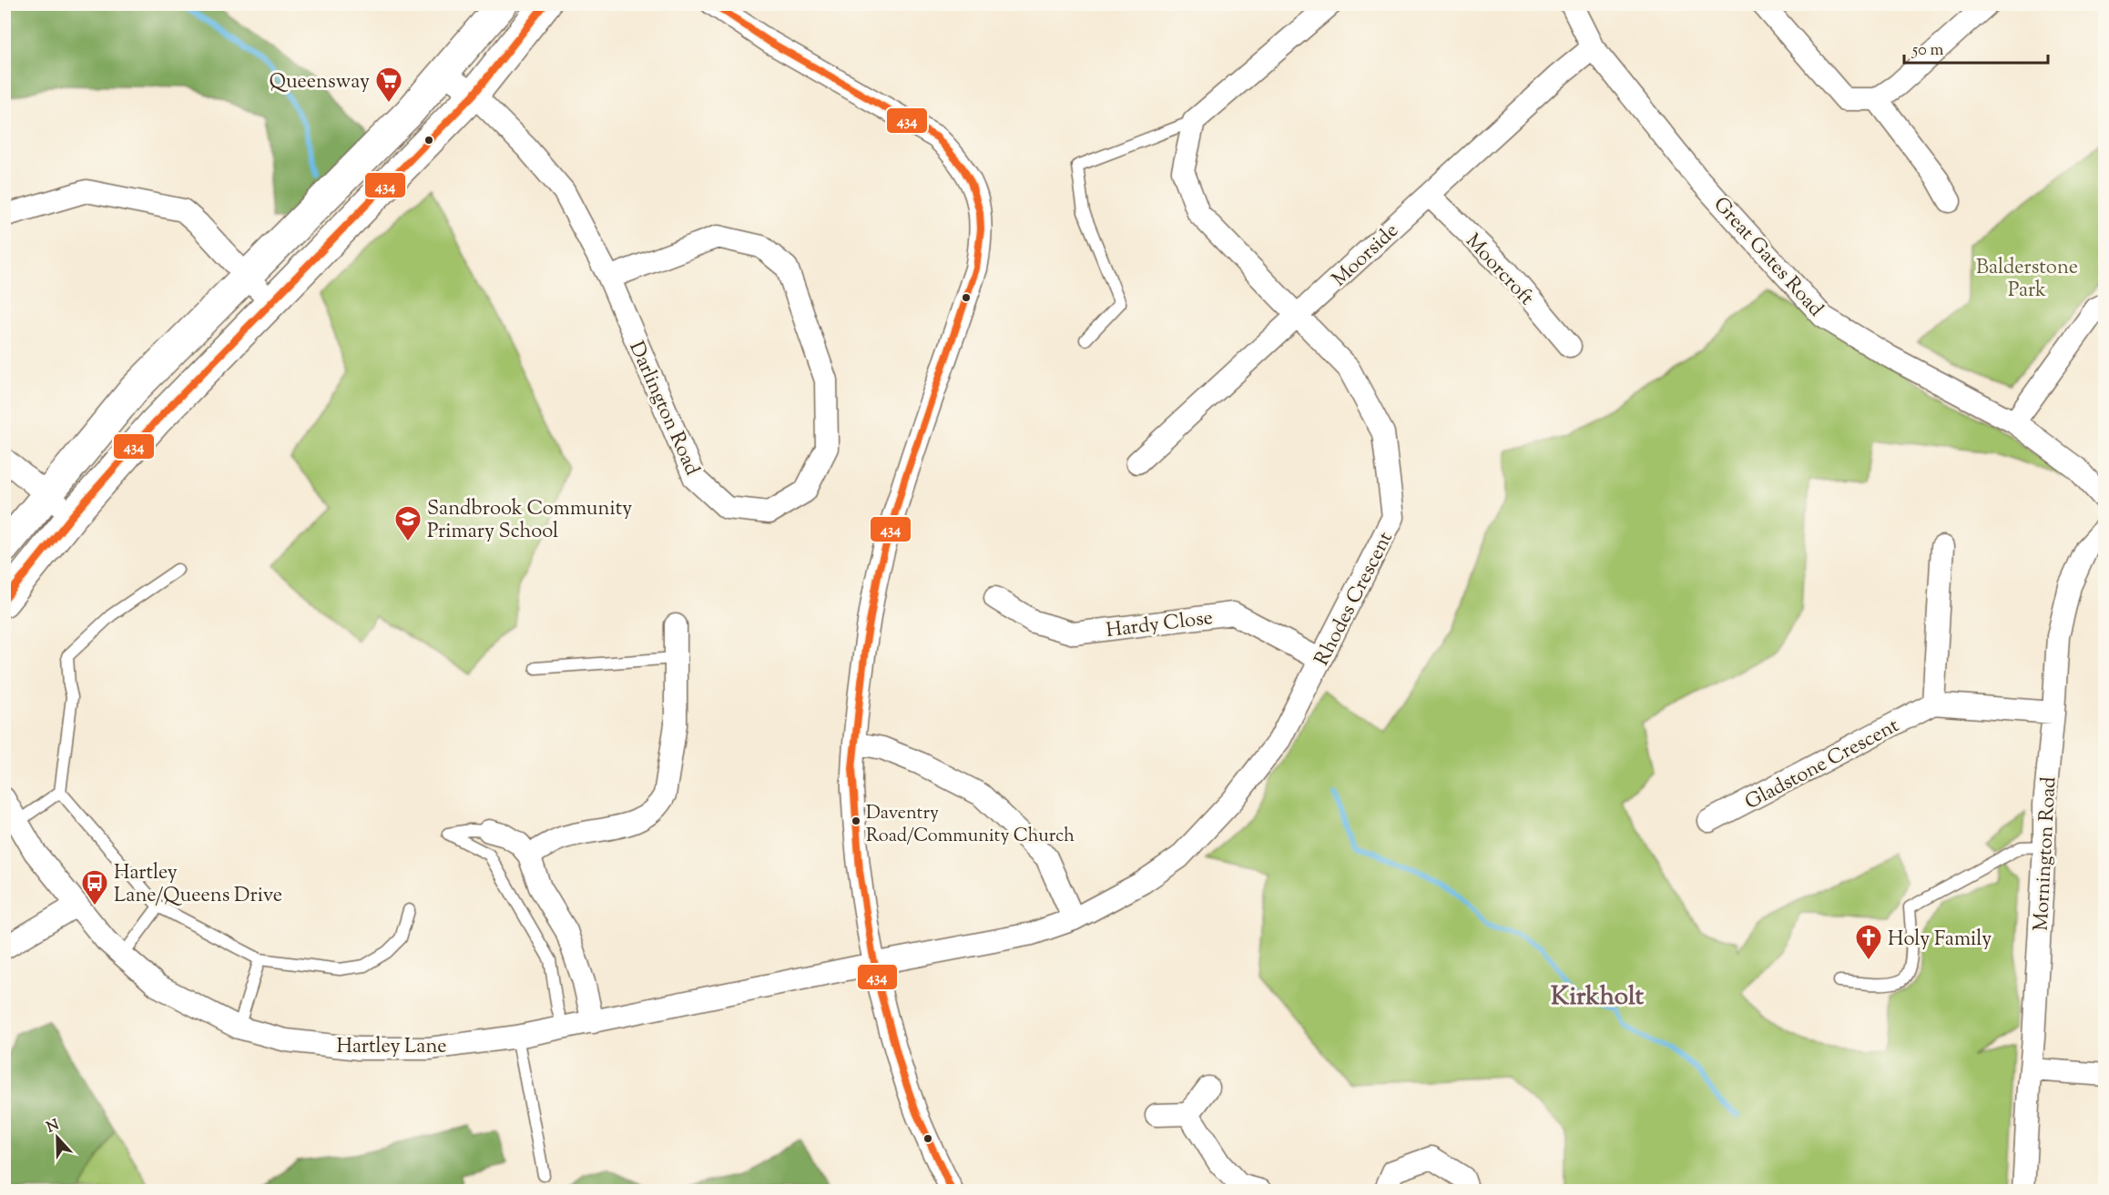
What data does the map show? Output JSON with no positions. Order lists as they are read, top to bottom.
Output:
{
  "streets": {
    "street": [
      "Moorside",
      "Great Gates Road",
      "Moorcroft",
      "Darlington Road",
      "Rhodes Crescent",
      "Hardy Close",
      "Gladstone Crescent",
      "Mornington Road",
      "Hartley Lane"
    ]
  },
  "crossings": [
    ["Moorside", "Great Gates Road"],
    ["Moorside", "Moorcroft"],
    ["Moorside", "Rhodes Crescent"],
    ["Rhodes Crescent", "Hardy Close"],
    ["Rhodes Crescent", "Hartley Lane"]
  ],
  "districts": ["Kirkholt"],
  "parks": ["Balderstone Park"],
  "places": {
    "supermarket": ["Queensway"],
    "school or university": ["Sandbrook Community Primary School"],
    "other": ["Daventry Road/Community Church"],
    "bus stop": ["Hartley Lane/Queens Drive"],
    "church": ["Holy Family"]
  },
  "lines": ["transit line 434"],
  "scale_bar": "50 m",
  "north": "top"
}
